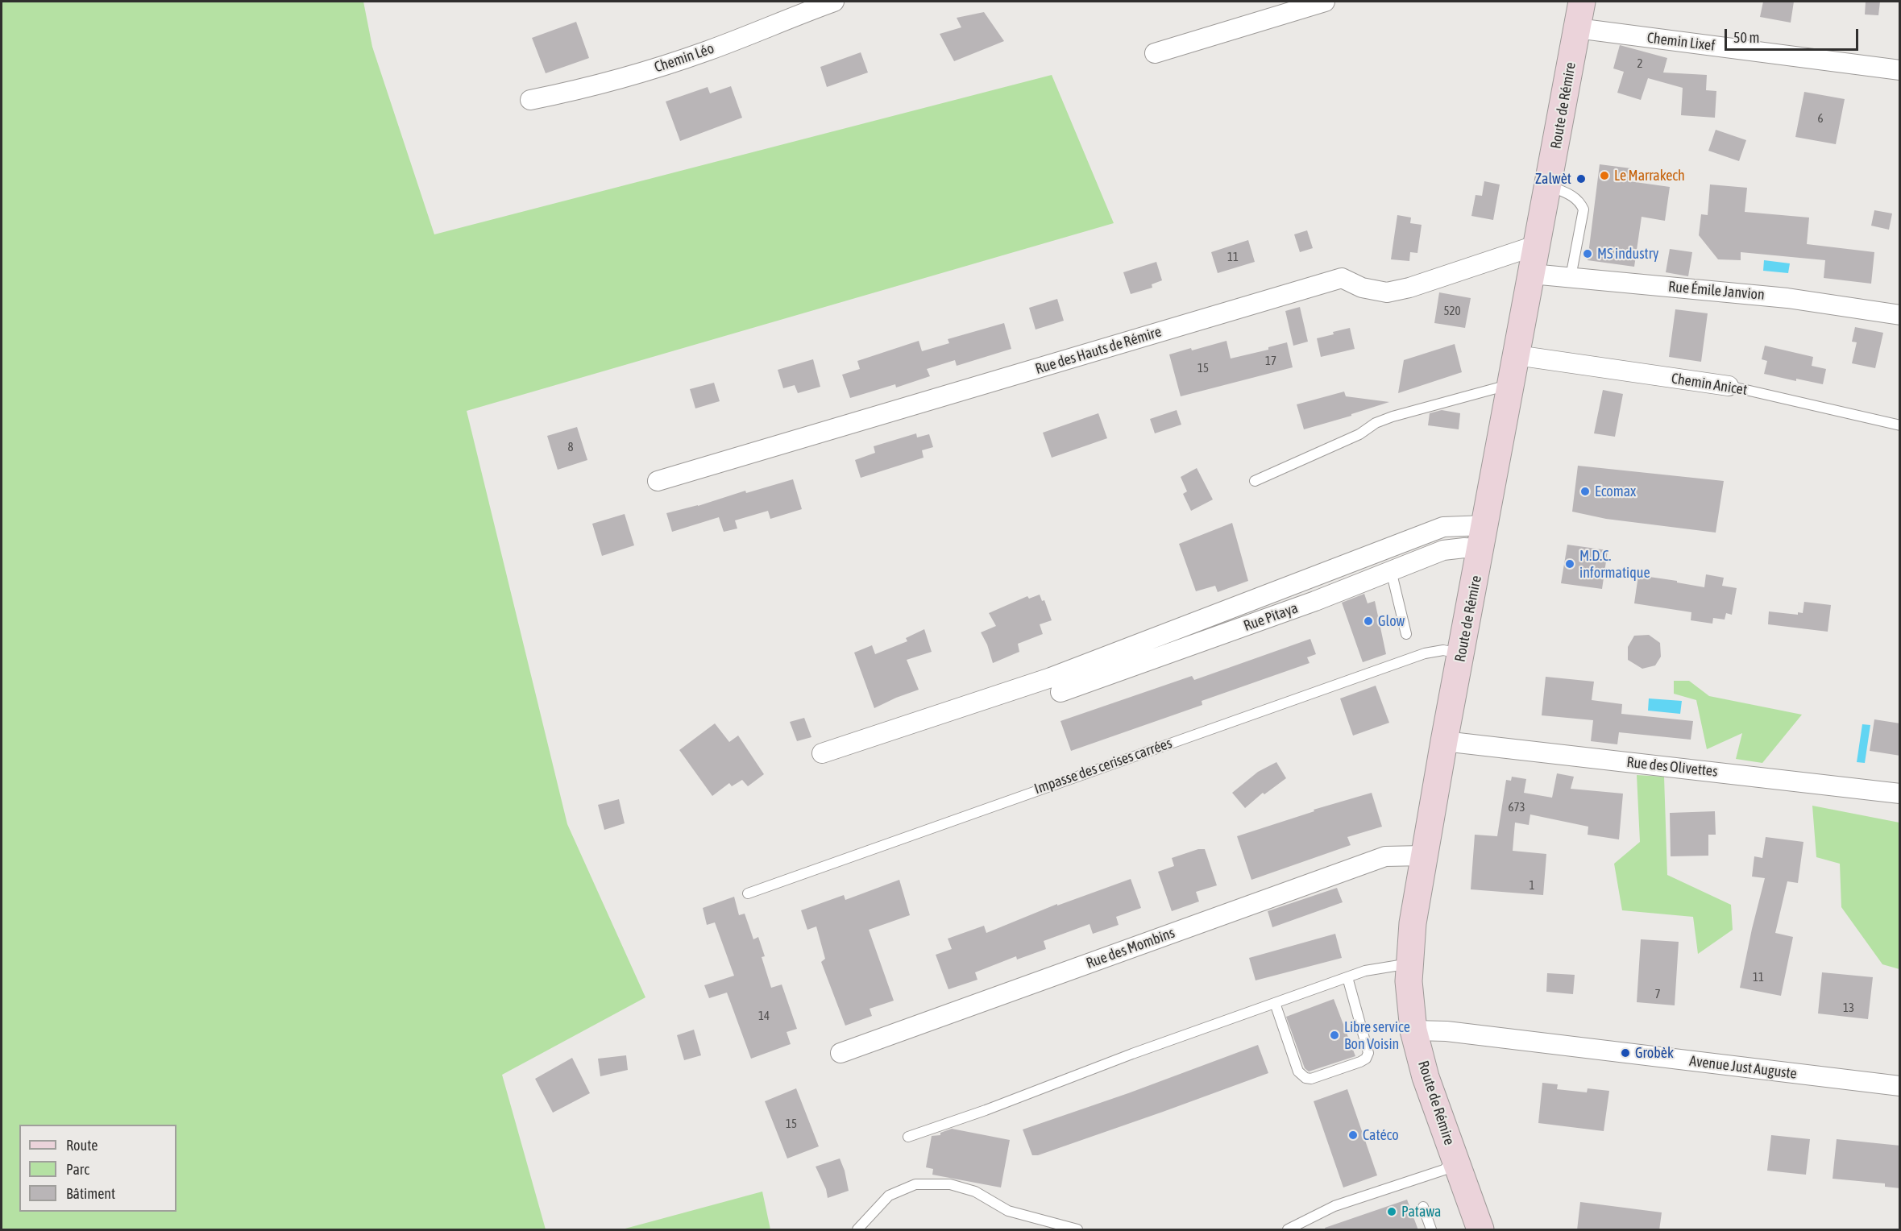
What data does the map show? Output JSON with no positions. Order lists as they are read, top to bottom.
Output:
{
  "streets": {
    "main road": ["Route de Rémire"],
    "street": [
      "Chemin Lixef",
      "Chemin Léo",
      "Rue Émile Janvion",
      "Rue des Hauts de Rémire",
      "Chemin Anicet",
      "Rue Pitaya",
      "Rue des Olivettes",
      "Rue des Mombins",
      "Avenue Just Auguste"
    ],
    "lane": ["Impasse des cerises carrées"]
  },
  "crossings": [
    ["Chemin Lixef", "Route de Rémire"],
    ["Route de Rémire", "Rue Émile Janvion"],
    ["Route de Rémire", "Rue des Hauts de Rémire"],
    ["Route de Rémire", "Chemin Anicet"],
    ["Route de Rémire", "Rue Pitaya"],
    ["Route de Rémire", "Impasse des cerises carrées"],
    ["Route de Rémire", "Rue des Olivettes"],
    ["Route de Rémire", "Rue des Mombins"],
    ["Route de Rémire", "Avenue Just Auguste"]
  ],
  "places": [
    "Le Marrakech",
    "Zalwèt",
    "MS industry",
    "Ecomax",
    "M.D.C. informatique",
    "Glow",
    "Libre service Bon Voisin",
    "Grobèk",
    "Catéco",
    "Patawa"
  ],
  "house_numbers": [
    "2",
    "6",
    "11",
    "520",
    "17",
    "15",
    "8",
    "673",
    "1",
    "11",
    "7",
    "13",
    "14",
    "15"
  ],
  "legend": ["Route", "Parc", "Bâtiment"],
  "scale_bar": "50 m"
}
